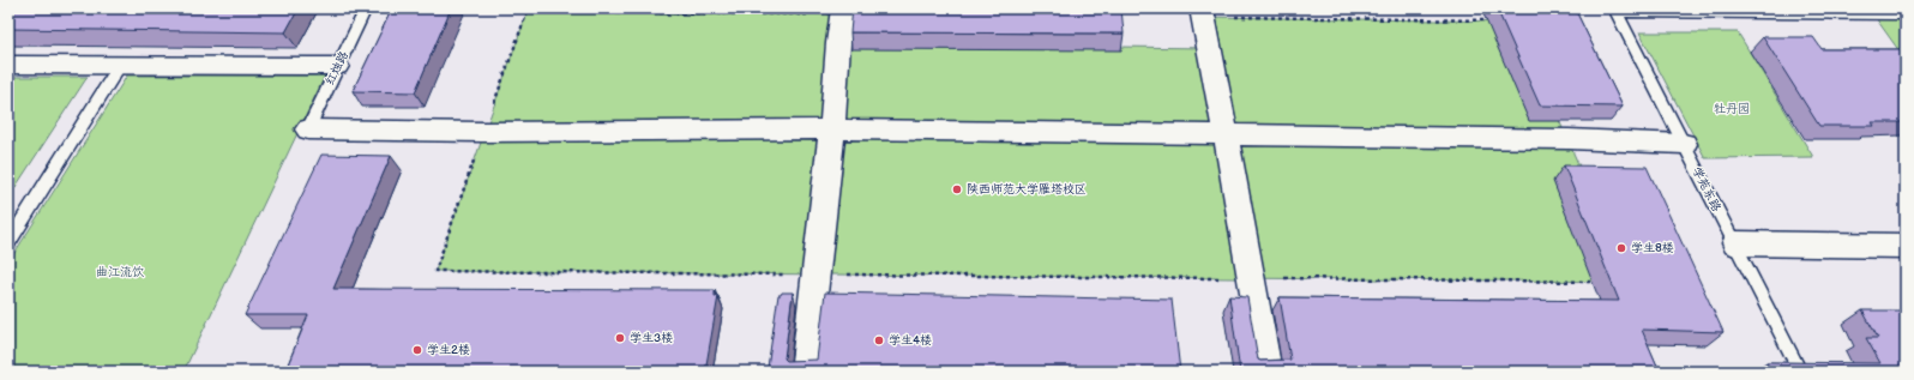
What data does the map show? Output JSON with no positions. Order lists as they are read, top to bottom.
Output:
{
  "streets": {
    "lane": ["红烛路", "学苑东路"]
  },
  "parks": ["牡丹园", "曲江流饮"],
  "places": [
    "陕西师范大学雁塔校区",
    "学生8楼",
    "学生3楼",
    "学生4楼",
    "学生2楼"
  ]
}
